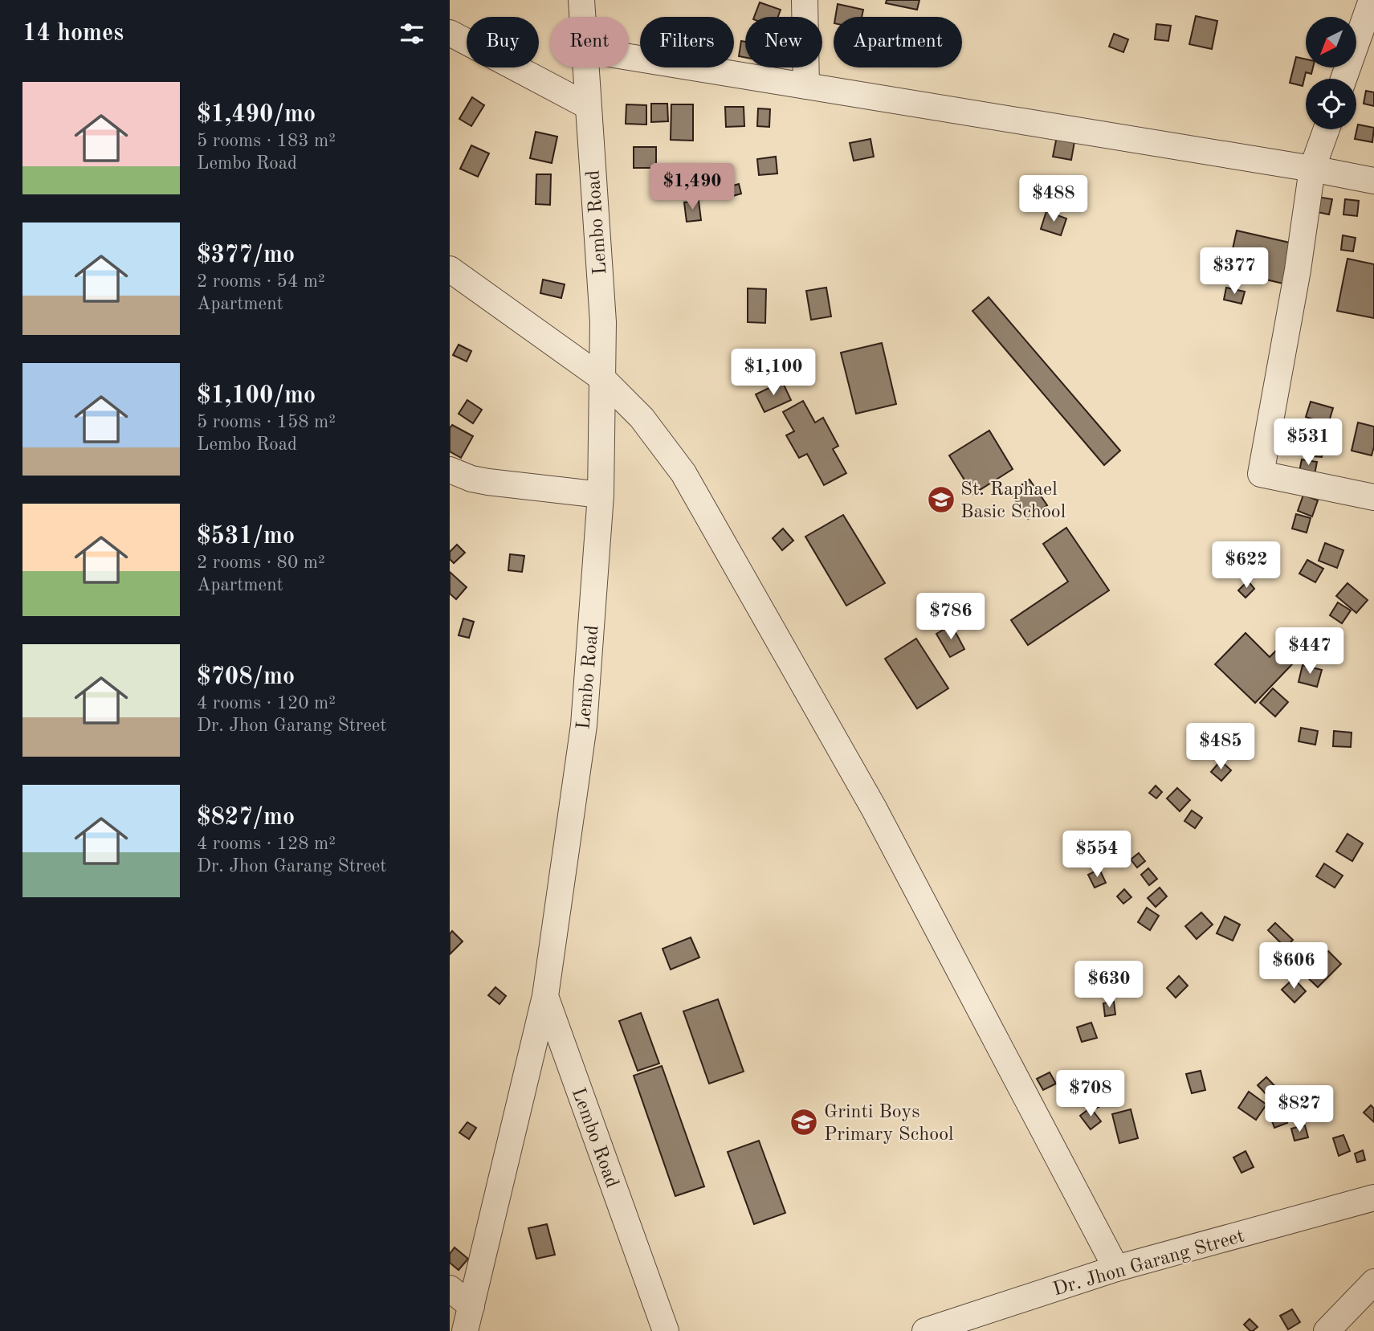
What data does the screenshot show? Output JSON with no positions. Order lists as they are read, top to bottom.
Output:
{
  "streets": {
    "street": ["Lembo Road", "Dr. Jhon Garang Street"]
  },
  "places": {
    "school or university": ["St. Raphael Basic School", "Grinti Boys Primary School"]
  },
  "north": "bottom left",
  "page": {
    "heading": "14 homes",
    "chip": [
      "Buy",
      "Rent",
      "Filters",
      "New",
      "Apartment"
    ],
    "list": [
      {
        "name": "$1,490/mo",
        "note": "5 rooms · 183 m² · Lembo Road"
      },
      {
        "name": "$377/mo",
        "note": "2 rooms · 54 m² · Apartment"
      },
      {
        "name": "$1,100/mo",
        "note": "5 rooms · 158 m² · Lembo Road"
      },
      {
        "name": "$531/mo",
        "note": "2 rooms · 80 m² · Apartment"
      },
      {
        "name": "$708/mo",
        "note": "4 rooms · 120 m² · Dr. Jhon Garang Street"
      },
      {
        "name": "$827/mo",
        "note": "4 rooms · 128 m² · Dr. Jhon Garang Street"
      }
    ],
    "price": [
      "$1,490",
      "$488",
      "$377",
      "$1,100",
      "$531",
      "$622",
      "$786",
      "$447",
      "$485",
      "$554",
      "$606",
      "$630",
      "$708",
      "$827"
    ]
  }
}
